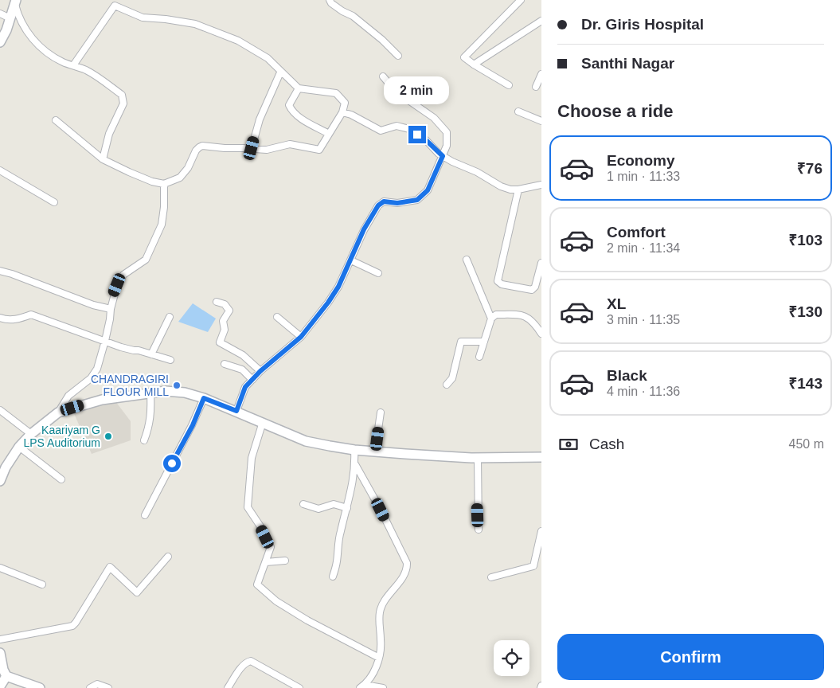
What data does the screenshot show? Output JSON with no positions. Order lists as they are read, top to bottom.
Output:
{
  "places": ["CHANDRAGIRI FLOUR MILL", "Kaariyam G LPS Auditorium"],
  "page": {
    "banner": ["Dr. Giris Hospital", "Santhi Nagar"],
    "bubble": "2 min",
    "heading": "Choose a ride",
    "list": [
      {
        "name": "Economy",
        "note": "1 min · 11:33",
        "value": "₹76"
      },
      {
        "name": "Comfort",
        "note": "2 min · 11:34",
        "value": "₹103"
      },
      {
        "name": "XL",
        "note": "3 min · 11:35",
        "value": "₹130"
      },
      {
        "name": "Black",
        "note": "4 min · 11:36",
        "value": "₹143"
      }
    ],
    "pay": ["Cash", "450 m"],
    "buttons": "Confirm"
  }
}
